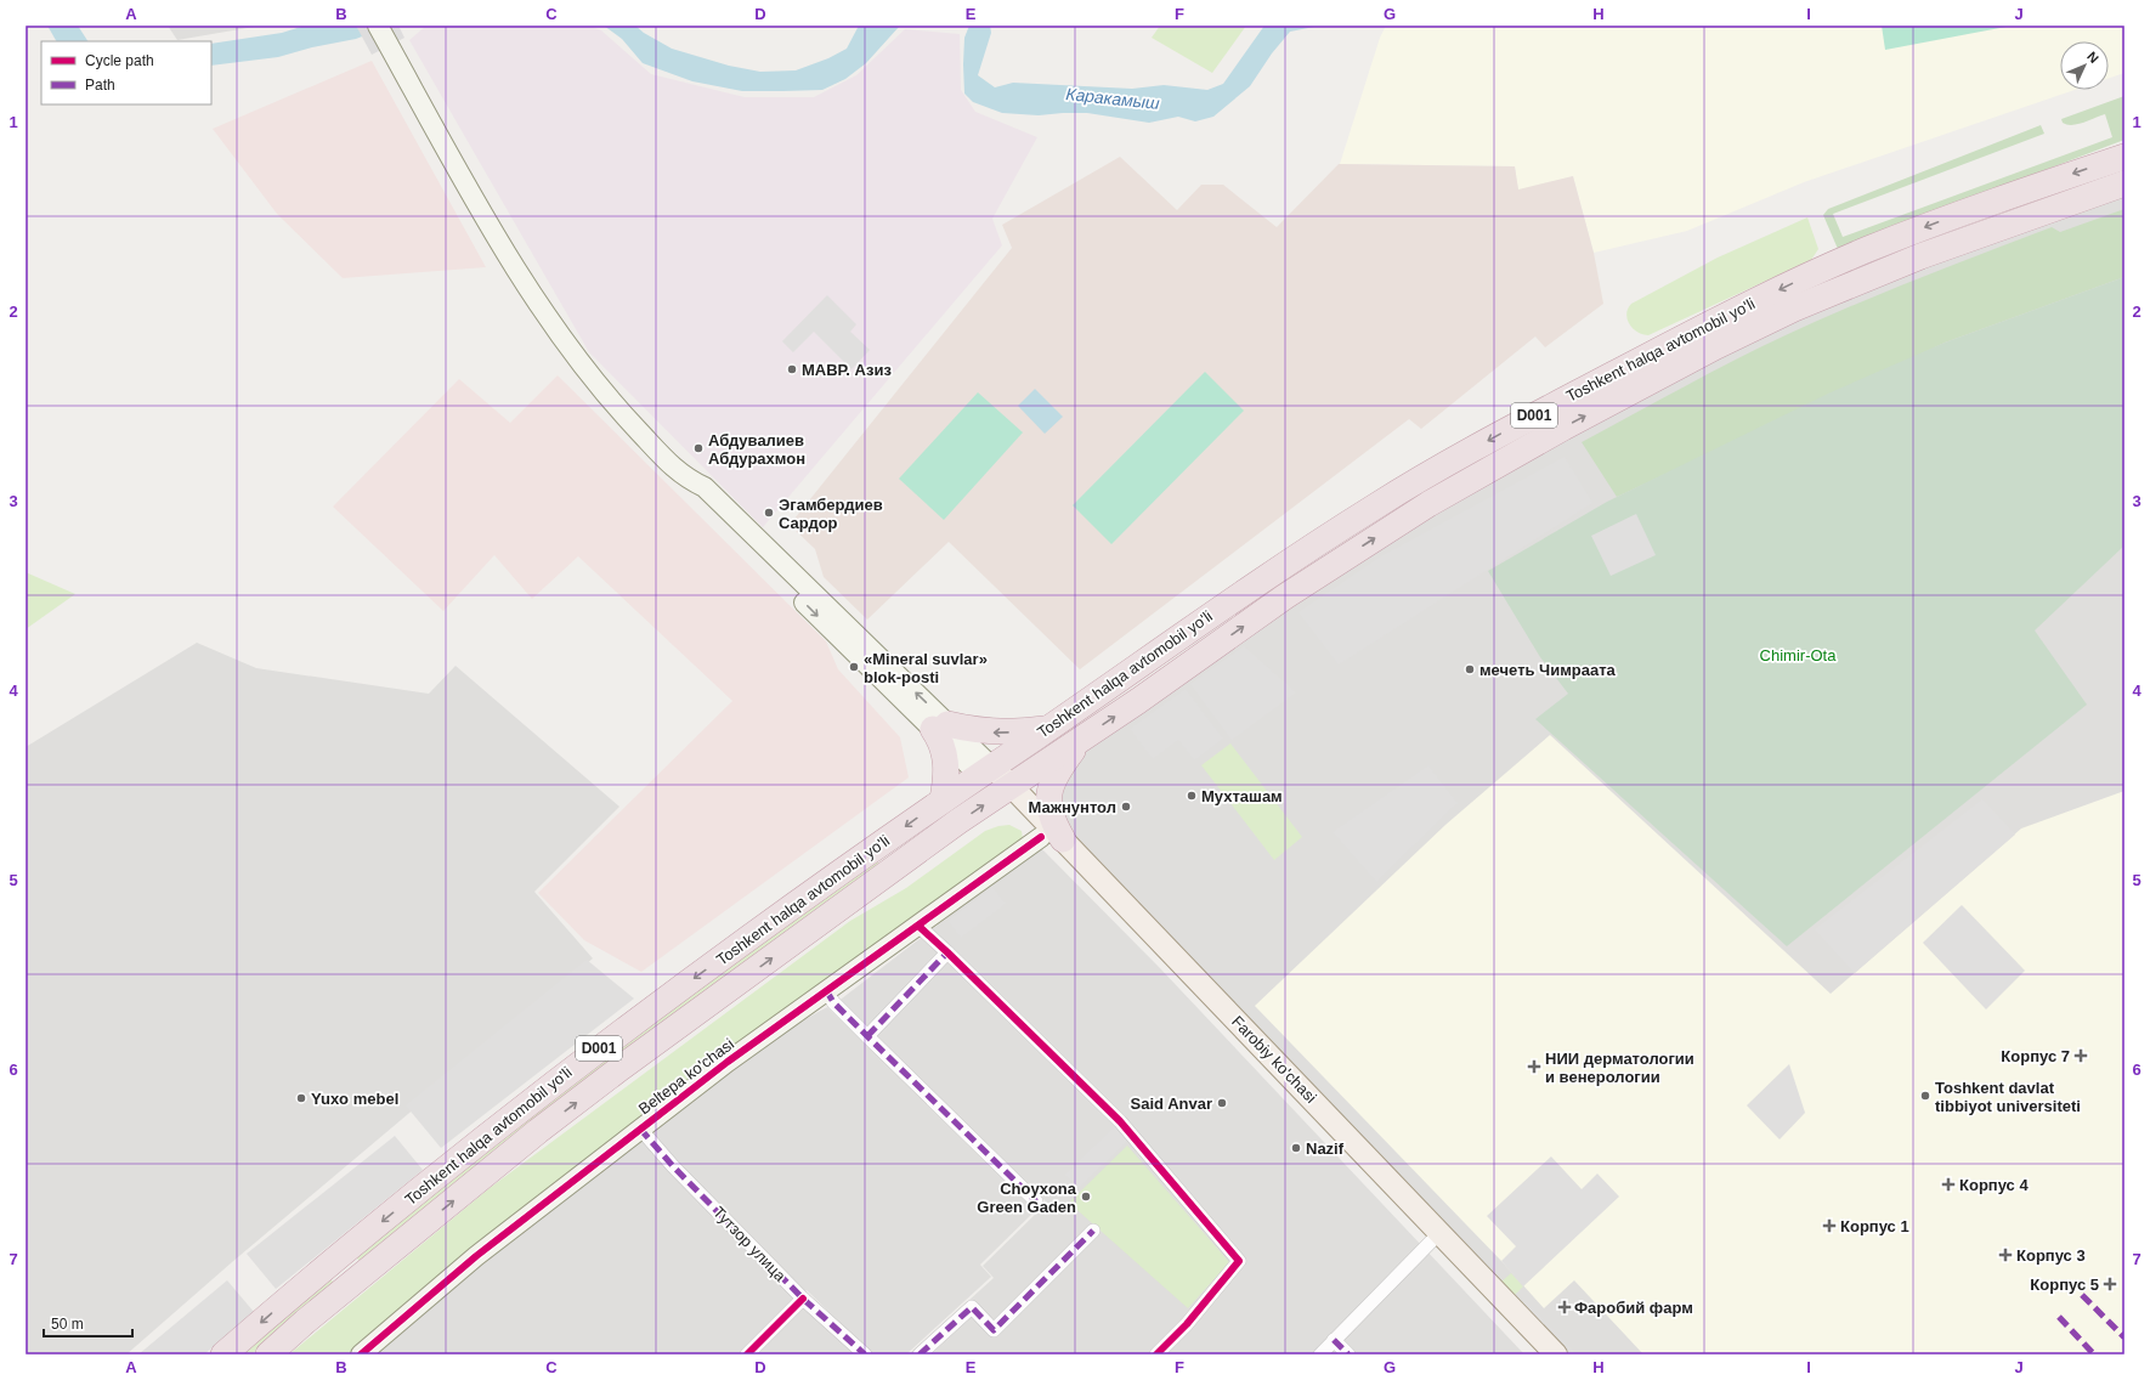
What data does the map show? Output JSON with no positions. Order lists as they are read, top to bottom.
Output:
{
  "streets": {
    "highway": ["Toshkent halqa avtomobil yo'li", "D001"],
    "main road": ["Farobiy ko'chasi", "Beltepa ko'chasi"],
    "street": ["Тутзор улица"]
  },
  "crossings": [
    ["Toshkent halqa avtomobil yo'li", "Farobiy ko'chasi"],
    ["Farobiy ko'chasi", "Beltepa ko'chasi"],
    ["Beltepa ko'chasi", "Тутзор улица"]
  ],
  "water": ["Каракамыш"],
  "parks": ["Chimir-Ota"],
  "places": {
    "other": [
      "МАВР. Азиз",
      "Абдувалиев Абдурахмон",
      "Эгамбердиев Сардор",
      "«Mineral suvlar» blok-posti",
      "мечеть Чимраата",
      "Мухташам",
      "Мажнунтол",
      "Toshkent davlat tibbiyot universiteti",
      "Yuxo mebel",
      "Said Anvar",
      "Nazif",
      "Choyxona Green Gaden"
    ],
    "health": [
      "Корпус 7",
      "НИИ дерматологии и венерологии",
      "Корпус 4",
      "Корпус 1",
      "Корпус 3",
      "Корпус 5",
      "Фаробий фарм"
    ]
  },
  "legend": ["Cycle path", "Path"],
  "scale_bar": "50 m",
  "north": "top right",
  "grid": {
    "columns": [
      "A",
      "B",
      "C",
      "D",
      "E",
      "F",
      "G",
      "H",
      "I",
      "J"
    ],
    "rows": [
      "1",
      "2",
      "3",
      "4",
      "5",
      "6",
      "7"
    ]
  }
}
